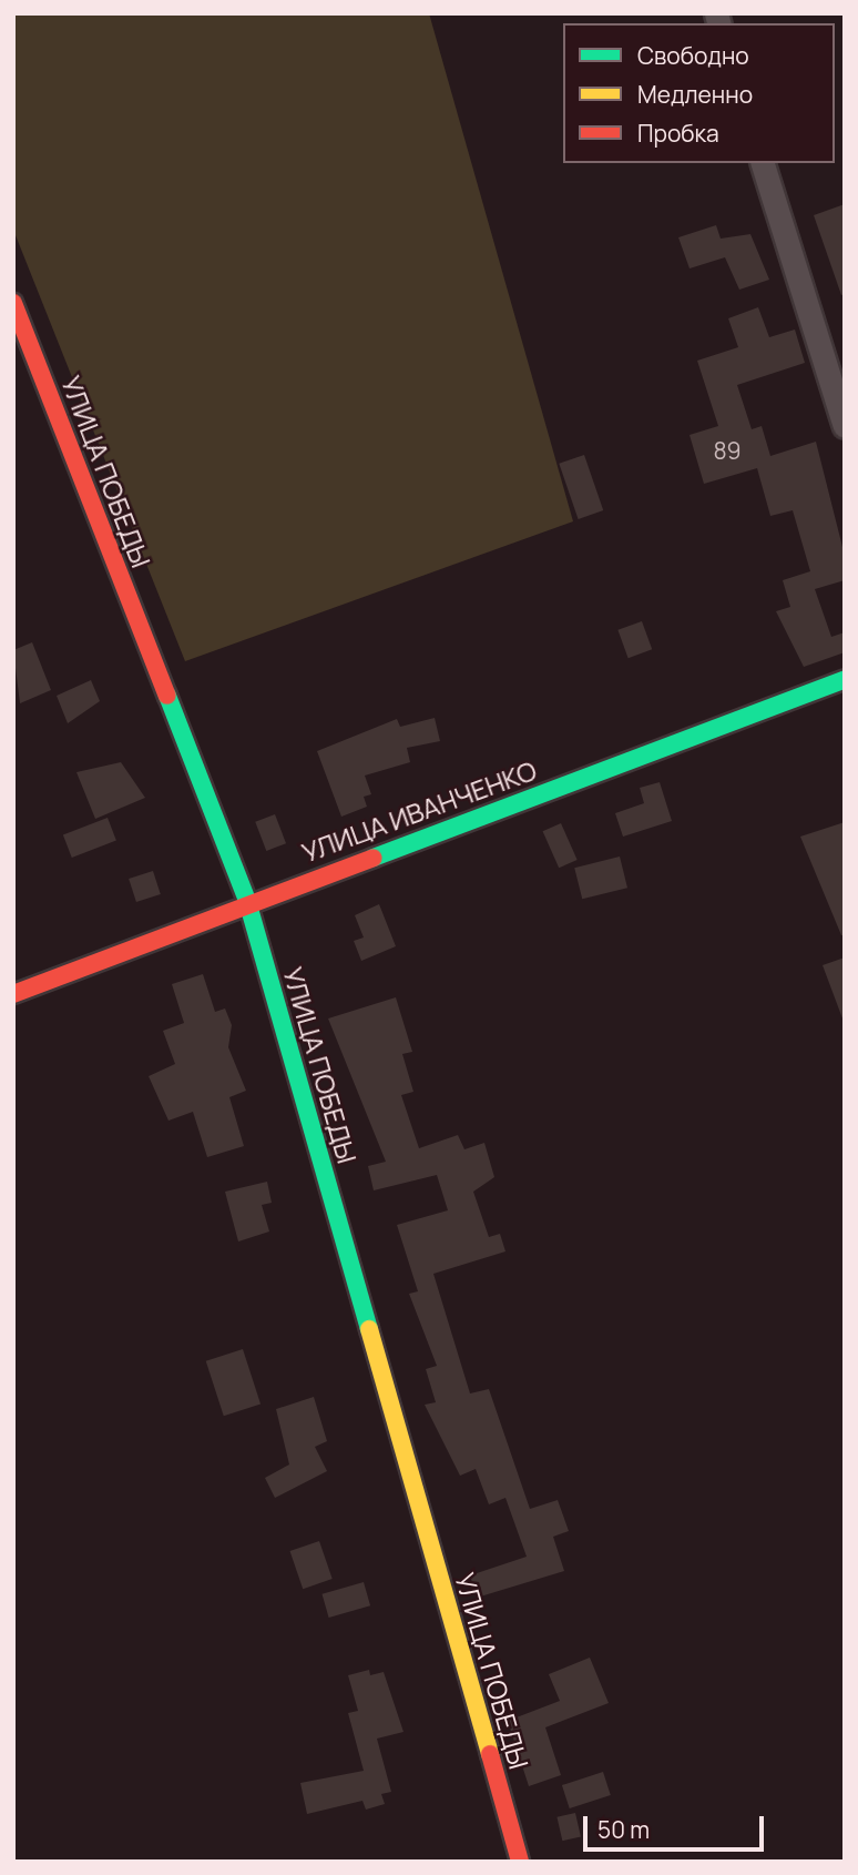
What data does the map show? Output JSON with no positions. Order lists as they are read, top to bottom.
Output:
{
  "streets": {
    "street": ["УЛИЦА ПОБЕДЫ", "УЛИЦА ИВАНЧЕНКО"]
  },
  "crossings": [
    ["УЛИЦА ПОБЕДЫ", "УЛИЦА ИВАНЧЕНКО"]
  ],
  "house_numbers": ["89"],
  "legend": ["Свободно", "Медленно", "Пробка"],
  "scale_bar": "50 m"
}
